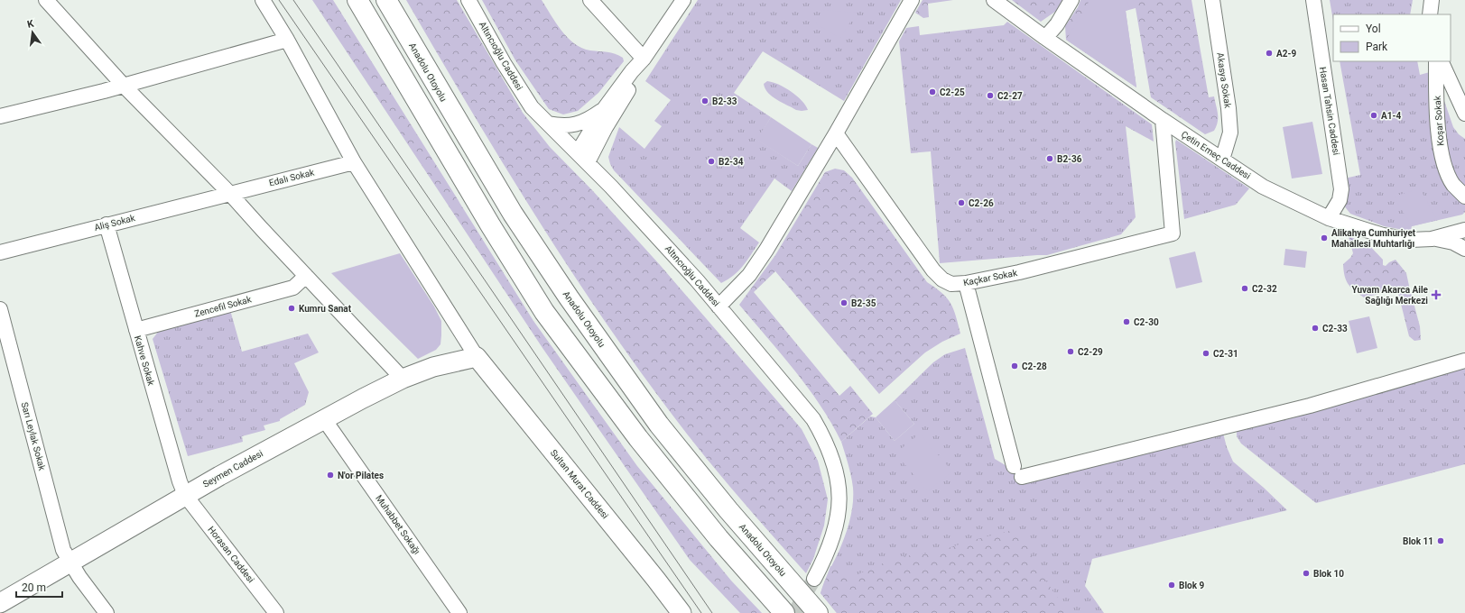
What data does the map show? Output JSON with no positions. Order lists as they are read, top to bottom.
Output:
{
  "streets": {
    "highway": ["Anadolu Otoyolu"],
    "main road": ["Seymen Caddesi", "Sultan Murat Caddesi"],
    "street": [
      "Altıncıoğlu Caddesi",
      "Akasya Sokak",
      "Hasan Tahsin Caddesi",
      "Koşar Sokak",
      "Çetin Emeç Caddesi",
      "Edalı Sokak",
      "Aliş Sokak",
      "Kaçkar Sokak",
      "Zencefil Sokak",
      "Kahve Sokak",
      "Sarı Leylak Sokak",
      "Muhabbet Sokağı",
      "Horasan Caddesi"
    ]
  },
  "crossings": [
    ["Akasya Sokak", "Çetin Emeç Caddesi"],
    ["Hasan Tahsin Caddesi", "Çetin Emeç Caddesi"],
    ["Çetin Emeç Caddesi", "Kaçkar Sokak"],
    ["Edalı Sokak", "Aliş Sokak"],
    ["Aliş Sokak", "Kahve Sokak"],
    ["Zencefil Sokak", "Kahve Sokak"],
    ["Kahve Sokak", "Seymen Caddesi"],
    ["Kahve Sokak", "Horasan Caddesi"],
    ["Sarı Leylak Sokak", "Seymen Caddesi"],
    ["Seymen Caddesi", "Sultan Murat Caddesi"],
    ["Seymen Caddesi", "Muhabbet Sokağı"],
    ["Seymen Caddesi", "Horasan Caddesi"]
  ],
  "places": {
    "other": [
      "A2-9",
      "C2-25",
      "C2-27",
      "B2-33",
      "A1-4",
      "B2-36",
      "B2-34",
      "C2-26",
      "Alikahya Cumhuriyet Mahallesi Muhtarlığı",
      "C2-32",
      "B2-35",
      "Kumru Sanat",
      "C2-30",
      "C2-33",
      "C2-29",
      "C2-31",
      "C2-28",
      "N'or Pilates",
      "Blok 11",
      "Blok 10",
      "Blok 9"
    ],
    "health": ["Yuvam Akarca Aile Sağlığı Merkezi"]
  },
  "legend": ["Yol", "Park"],
  "scale_bar": "20 m",
  "north": "top"
}
